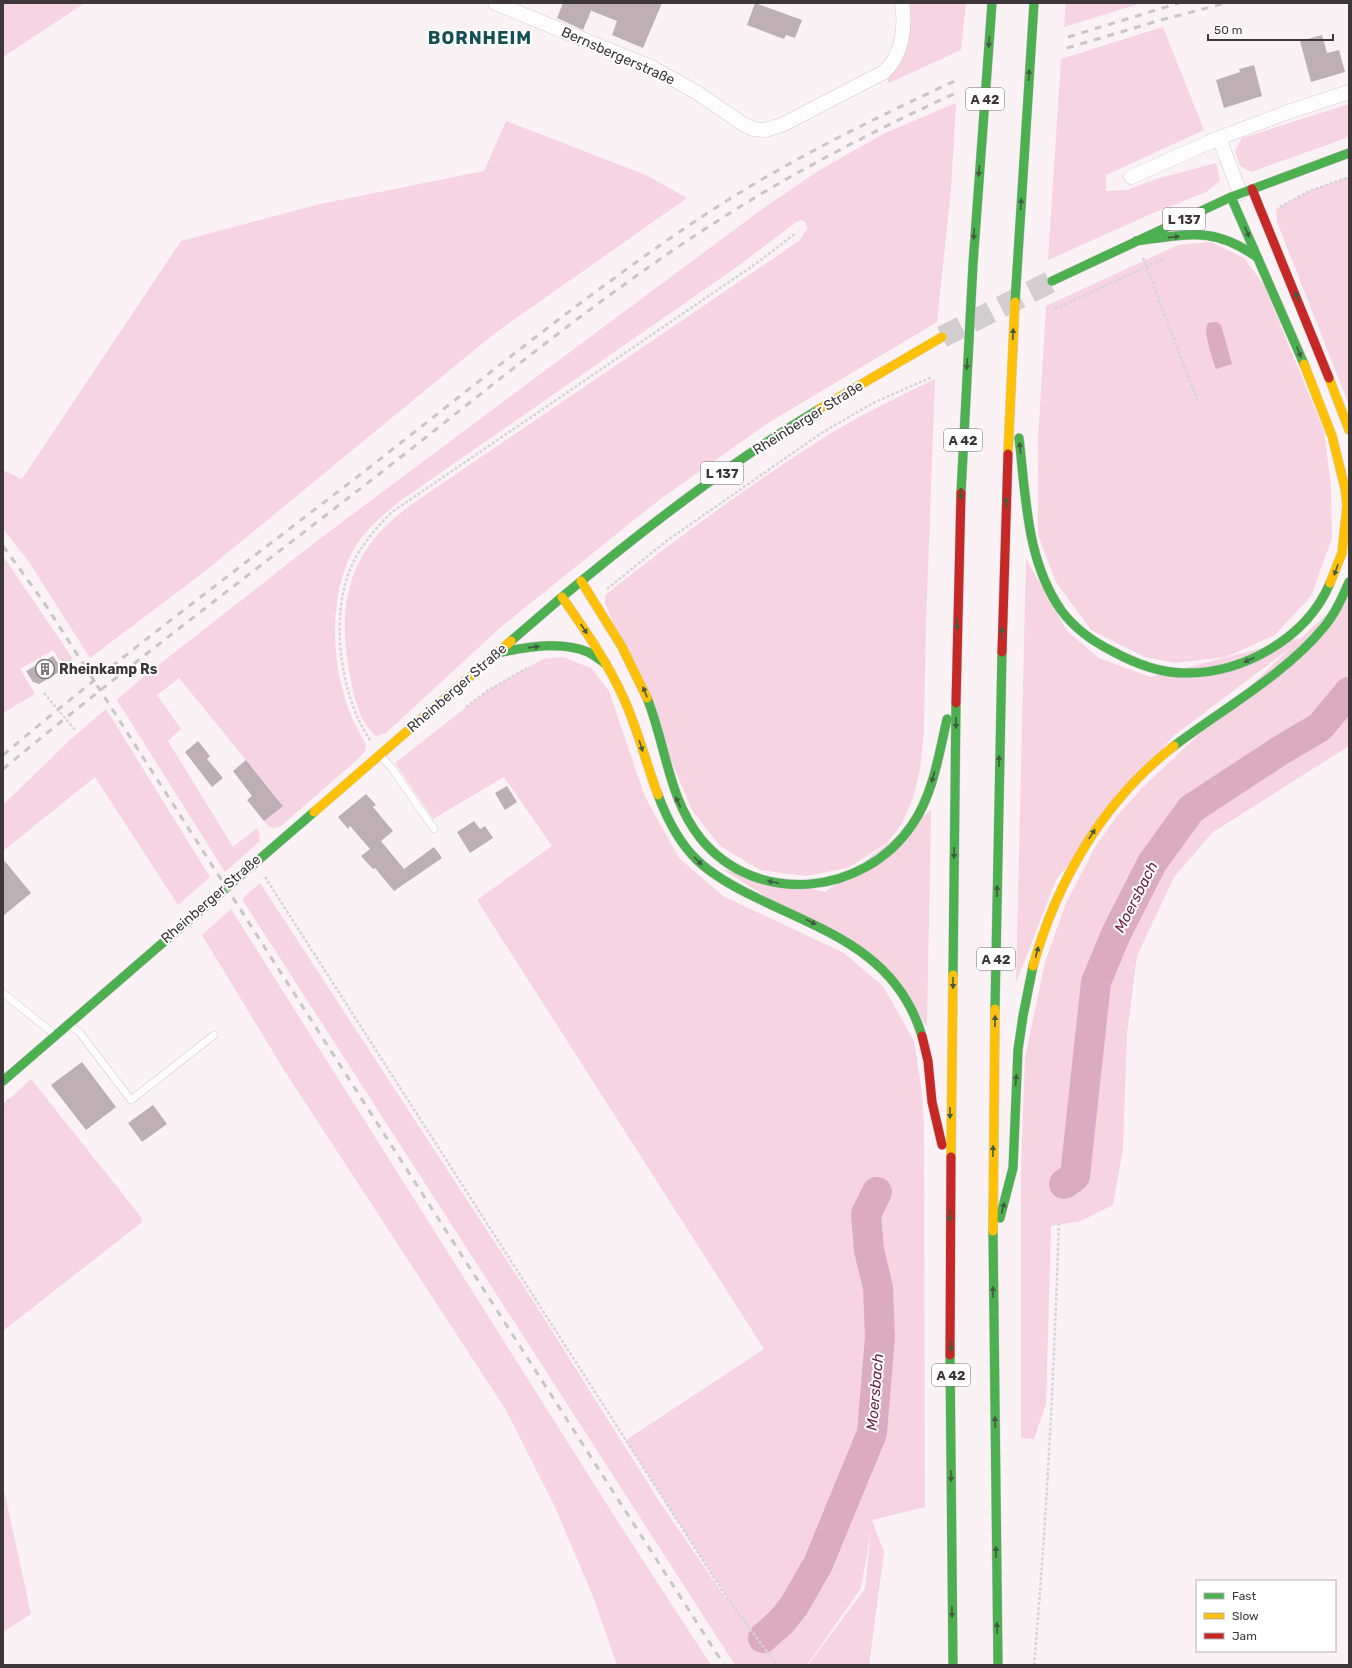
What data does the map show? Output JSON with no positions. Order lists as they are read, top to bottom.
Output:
{
  "streets": {
    "main road": ["A 42", "L 137", "Rheinberger Straße"],
    "street": ["Bernsbergerstraße"]
  },
  "districts": ["BORNHEIM"],
  "water": ["Moersbach"],
  "places": {
    "building": ["Rheinkamp Rs"]
  },
  "legend": ["Fast", "Slow", "Jam"],
  "scale_bar": "50 m"
}
